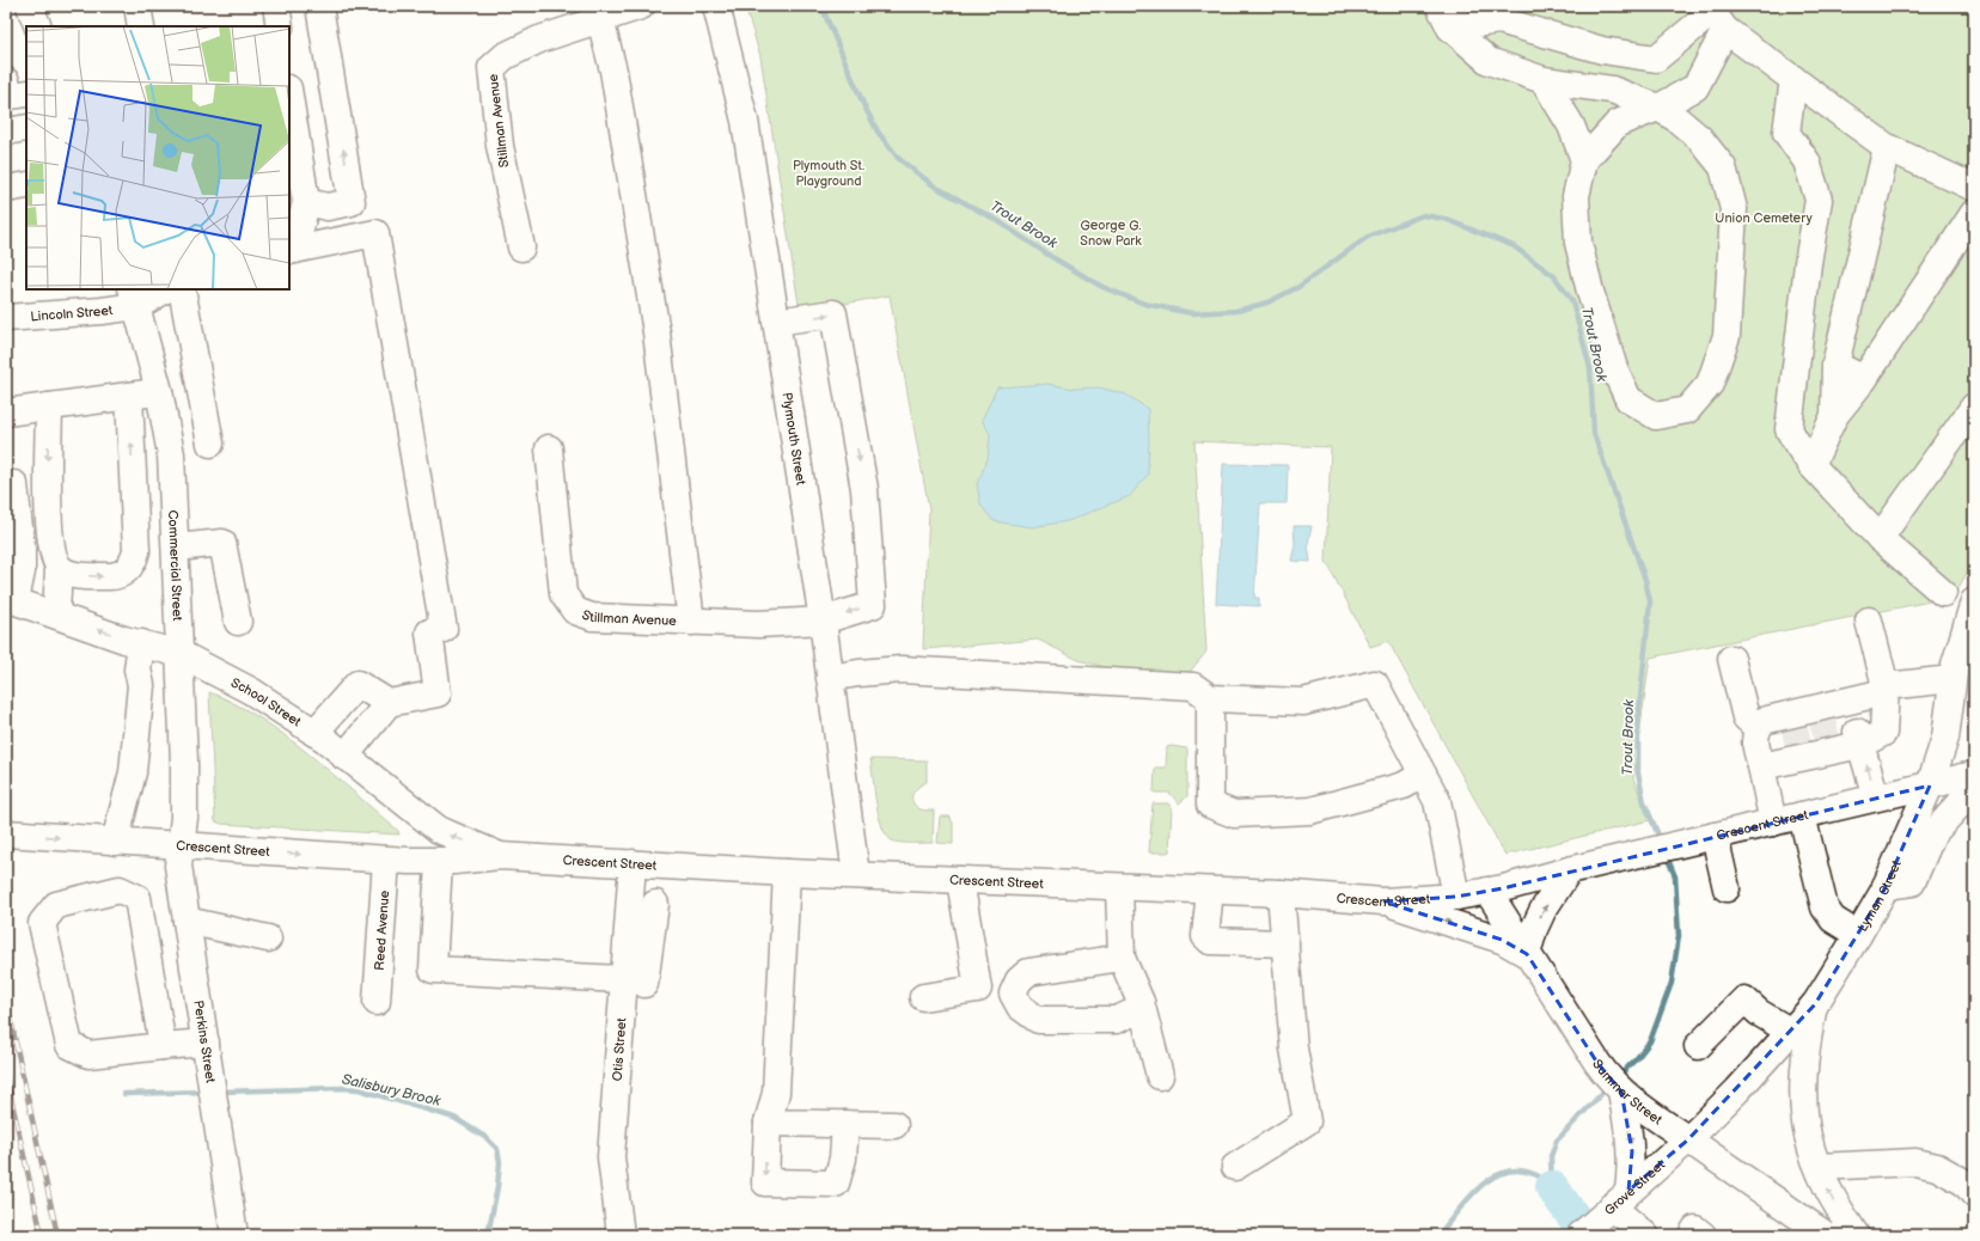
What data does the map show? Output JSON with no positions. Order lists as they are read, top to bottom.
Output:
{
  "streets": {
    "main road": [
      "Stillman Avenue",
      "Lincoln Street",
      "Plymouth Street",
      "Commercial Street",
      "School Street",
      "Crescent Street",
      "Lyman Street",
      "Reed Avenue",
      "Perkins Street",
      "Otis Street",
      "Summer Street",
      "Grove Street"
    ]
  },
  "crossings": [
    ["Stillman Avenue", "Plymouth Street"],
    ["Lincoln Street", "Commercial Street"],
    ["Plymouth Street", "Crescent Street"],
    ["Commercial Street", "School Street"],
    ["Commercial Street", "Crescent Street"],
    ["Commercial Street", "Perkins Street"],
    ["School Street", "Crescent Street"],
    ["Crescent Street", "Lyman Street"],
    ["Crescent Street", "Reed Avenue"],
    ["Crescent Street", "Perkins Street"],
    ["Crescent Street", "Otis Street"],
    ["Crescent Street", "Summer Street"],
    ["Lyman Street", "Summer Street"],
    ["Lyman Street", "Grove Street"],
    ["Summer Street", "Grove Street"]
  ],
  "one_way": ["School Street"],
  "water": ["Trout Brook", "Salisbury Brook"],
  "parks": ["Plymouth St. Playground", "Union Cemetery", "George G. Snow Park"]
}
